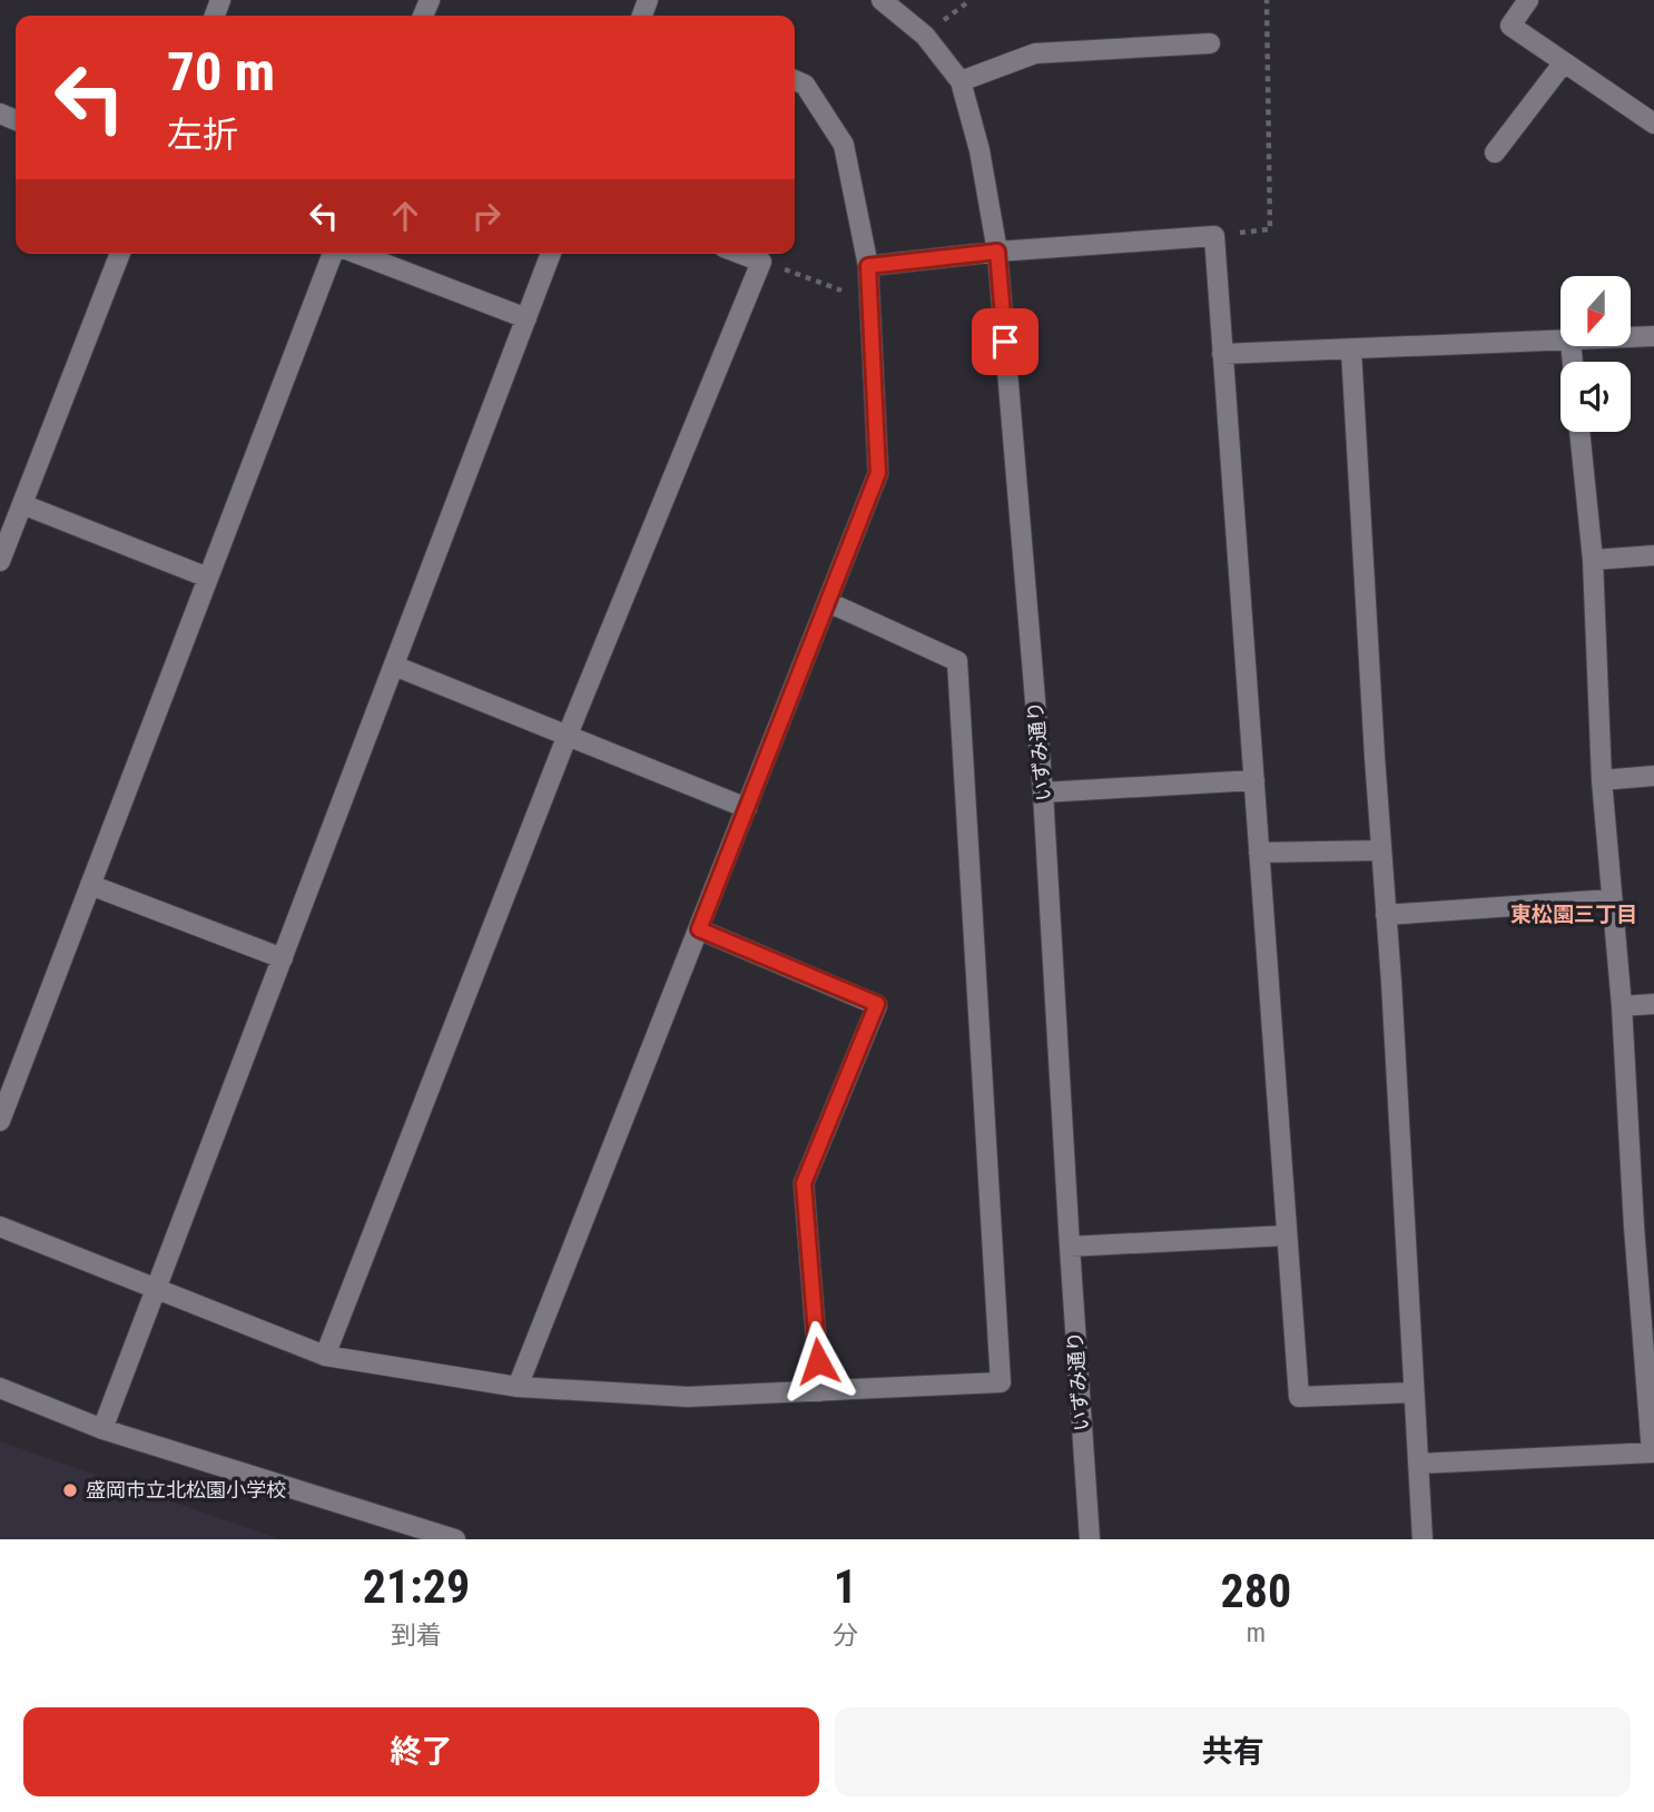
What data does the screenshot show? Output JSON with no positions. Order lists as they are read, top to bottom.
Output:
{
  "streets": {
    "street": ["いずみ通り"]
  },
  "districts": ["東松園三丁目"],
  "places": ["盛岡市立北松園小学校"],
  "north": "bottom",
  "page": {
    "turn": ["70 m", "左折"],
    "eta": [
      "21:29",
      "到着",
      "1",
      "分",
      "280",
      "m"
    ],
    "buttons": ["終了", "共有"]
  }
}
